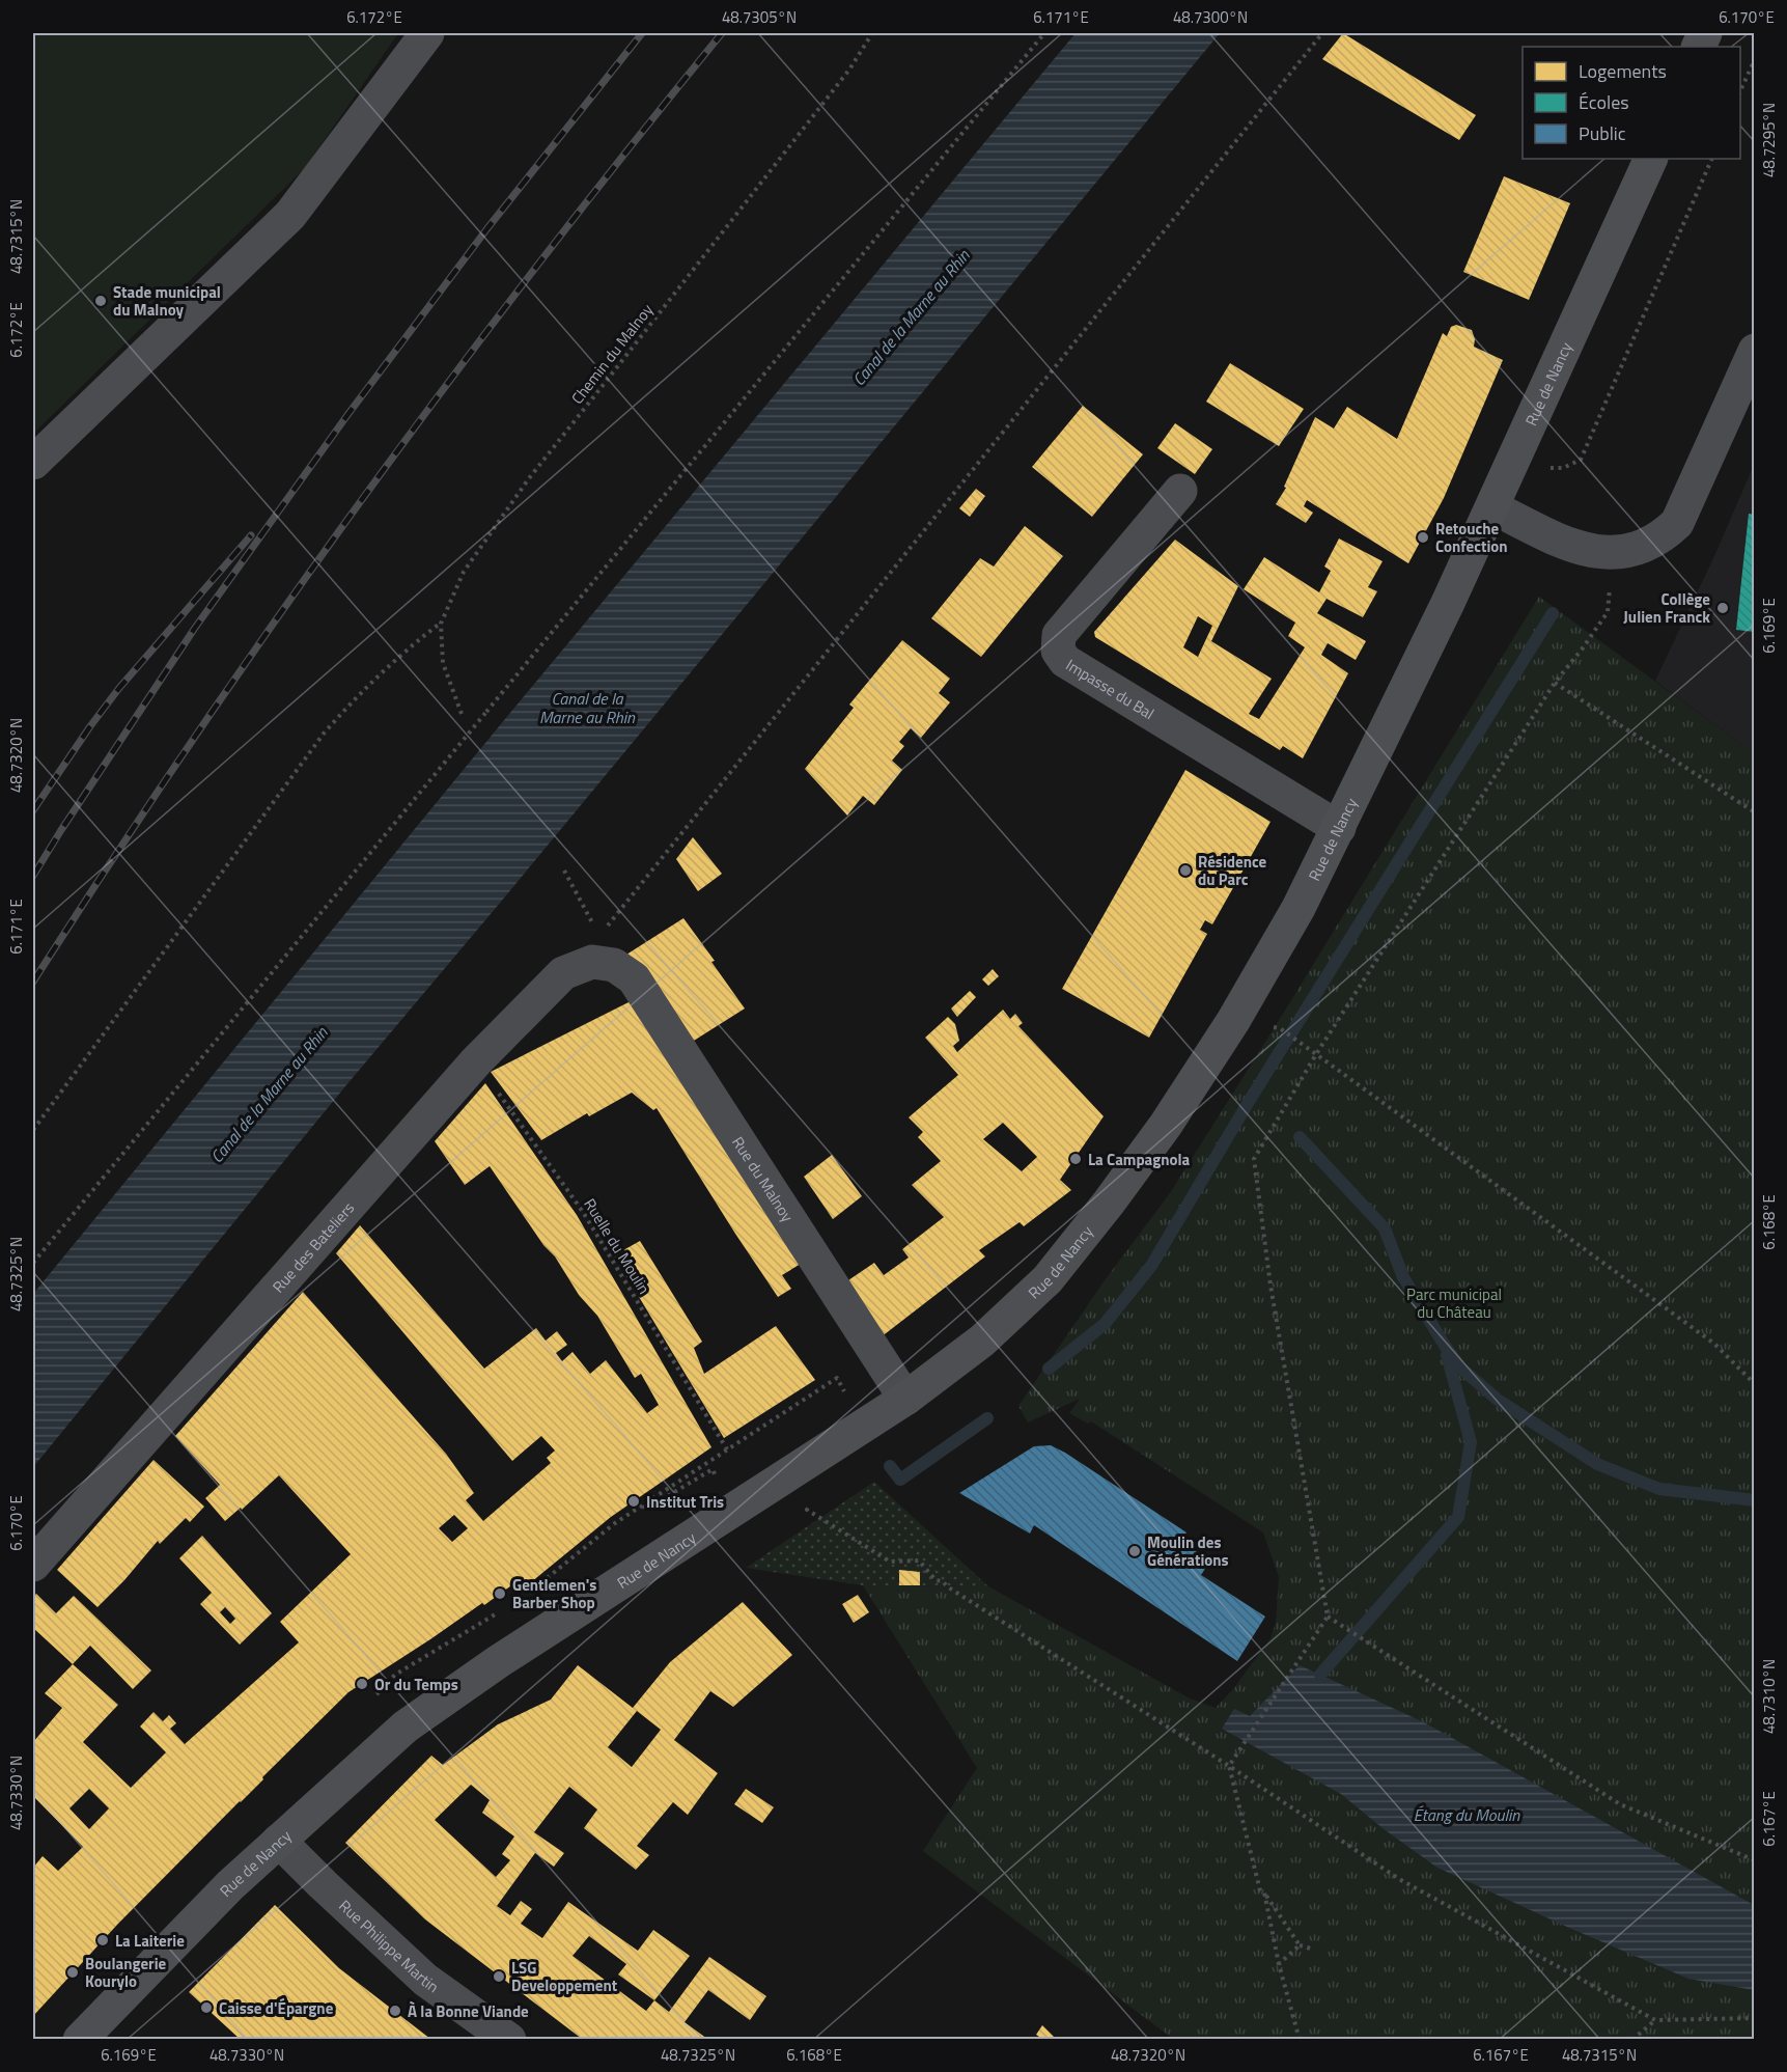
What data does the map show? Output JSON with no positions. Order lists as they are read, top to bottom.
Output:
{
  "streets": {
    "main road": ["Rue de Nancy"],
    "street": [
      "Impasse du Bal",
      "Rue du Malnoy",
      "Rue des Bateliers",
      "Rue Philippe Martin"
    ],
    "path": ["Chemin du Malnoy", "Ruelle du Moulin"]
  },
  "crossings": [
    ["Rue de Nancy", "Impasse du Bal"],
    ["Rue de Nancy", "Rue du Malnoy"],
    ["Rue de Nancy", "Rue Philippe Martin"],
    ["Rue du Malnoy", "Rue des Bateliers"],
    ["Rue des Bateliers", "Ruelle du Moulin"]
  ],
  "water": ["Canal de la Marne au Rhin", "Étang du Moulin"],
  "parks": ["Parc municipal du Château"],
  "places": [
    "Stade municipal du Malnoy",
    "Retouche Confection",
    "Collège Julien Franck",
    "Résidence du Parc",
    "La Campagnola",
    "Institut Tris",
    "Moulin des Générations",
    "Gentlemen's Barber Shop",
    "Or du Temps",
    "La Laiterie",
    "Boulangerie Kourylo",
    "LSG Developpement",
    "Caisse d'Épargne",
    "À la Bonne Viande"
  ],
  "legend": ["Logements", "Écoles", "Public"],
  "coordinates": [
    "6.172°E",
    "48.7305°N",
    "6.171°E",
    "48.7300°N",
    "6.170°E",
    "48.7295°N",
    "48.7315°N",
    "6.169°E",
    "48.7320°N",
    "6.168°E",
    "48.7325°N",
    "48.7310°N",
    "48.7330°N",
    "6.167°E"
  ]
}
